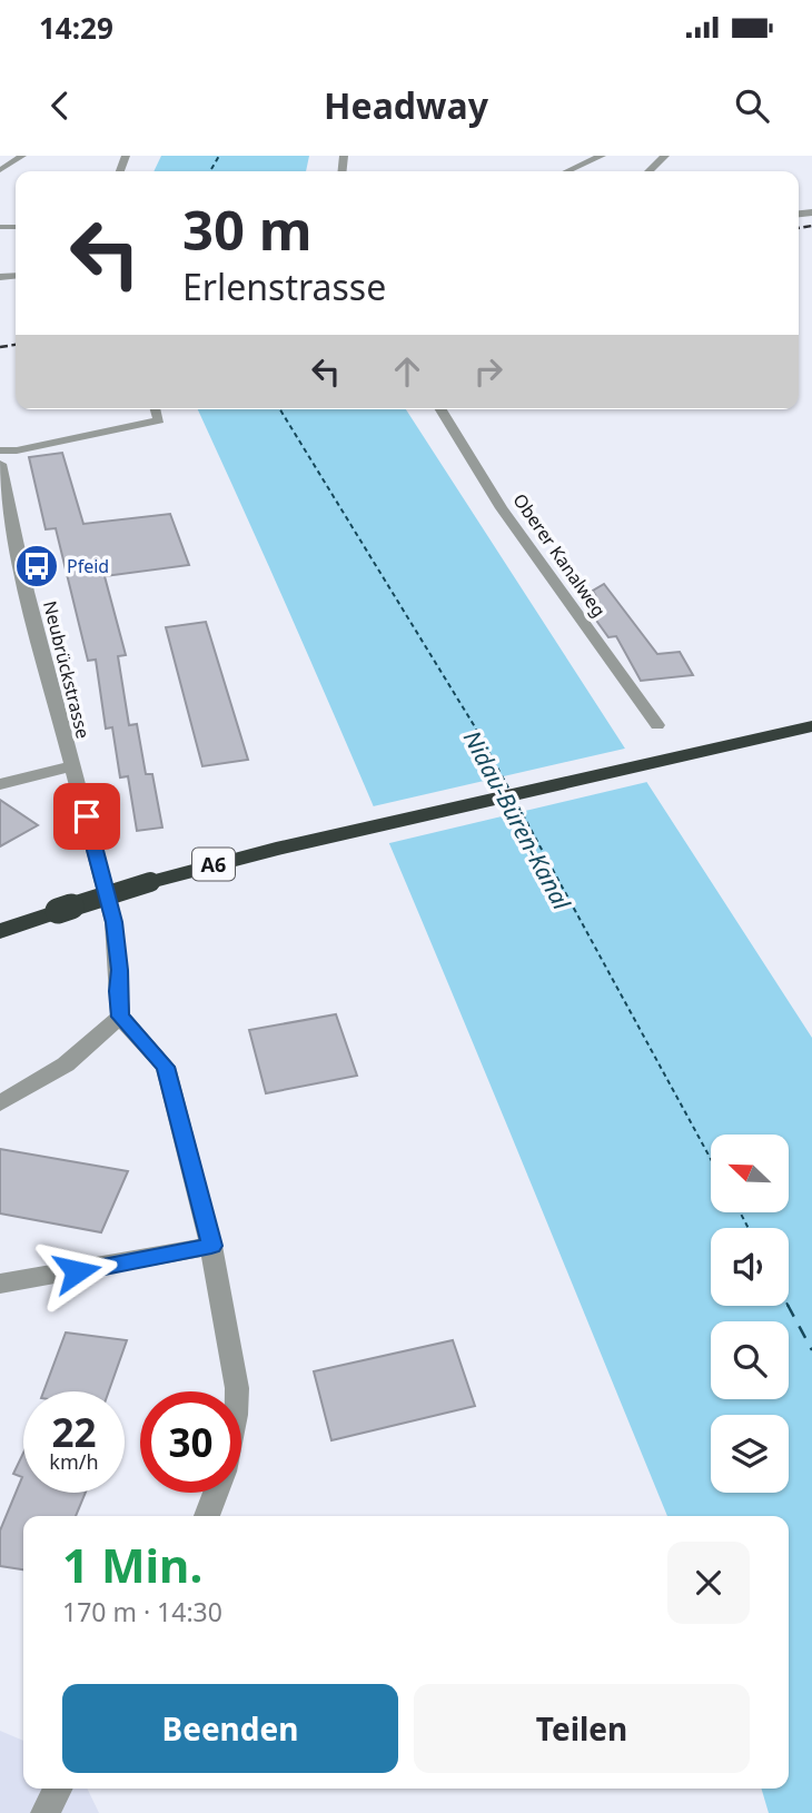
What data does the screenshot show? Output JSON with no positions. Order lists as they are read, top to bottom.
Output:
{
  "streets": {
    "highway": ["A6"],
    "street": ["Oberer Kanalweg", "Neubrückstrasse"]
  },
  "water": ["Nidau-Büren-Kanal"],
  "places": {
    "bus stop": ["Pfeid"]
  },
  "north": "top left",
  "page": {
    "status": "14:29",
    "header": "Headway",
    "turn": ["30 m", "Erlenstrasse"],
    "speed": "22 km/h",
    "limit": "30",
    "heading": ["1 Min.", "170 m · 14:30"],
    "buttons": ["Beenden", "Teilen"]
  }
}
